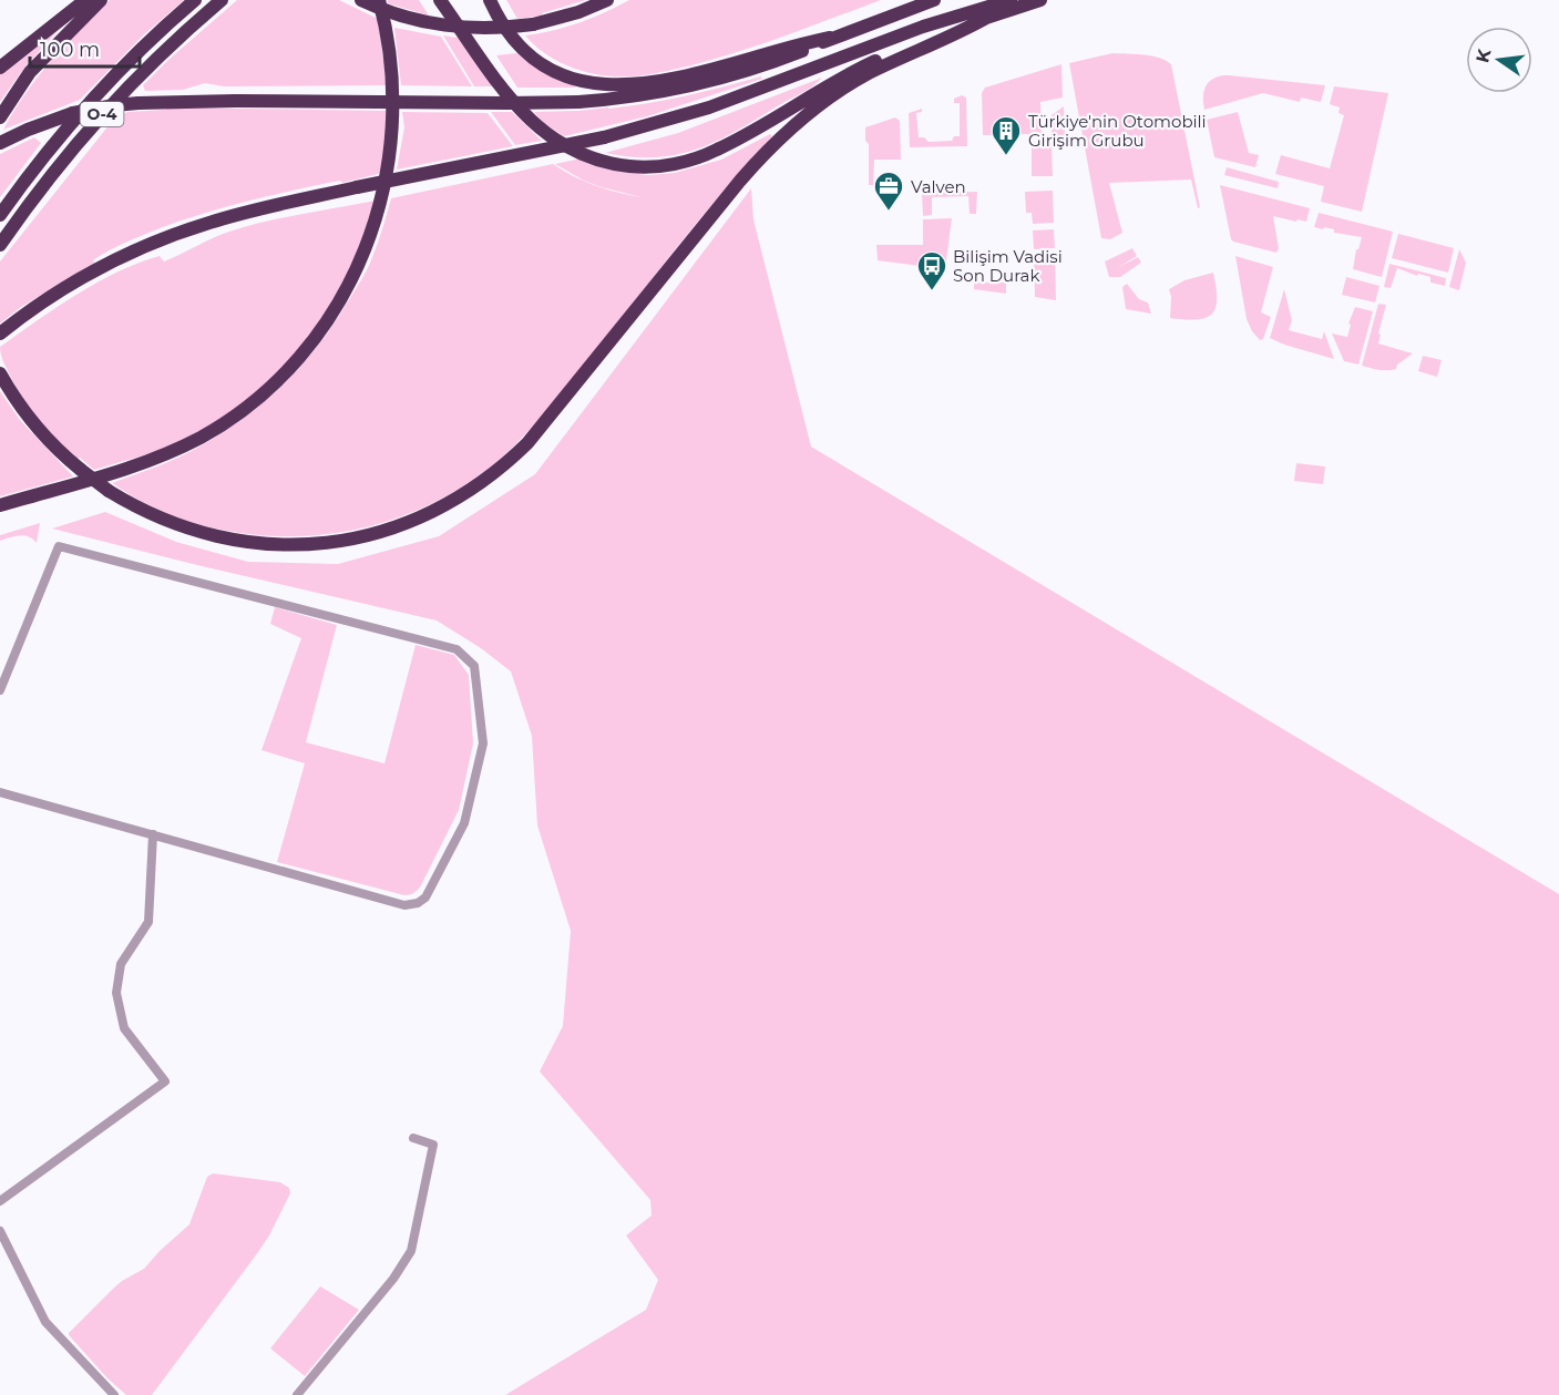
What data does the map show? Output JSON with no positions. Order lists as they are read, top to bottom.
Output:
{
  "streets": {
    "highway": ["O-4"]
  },
  "places": {
    "building": ["Türkiye'nin Otomobili Girişim Grubu"],
    "office": ["Valven"],
    "bus stop": ["Bilişim Vadisi Son Durak"]
  },
  "scale_bar": "100 m",
  "north": "left"
}
